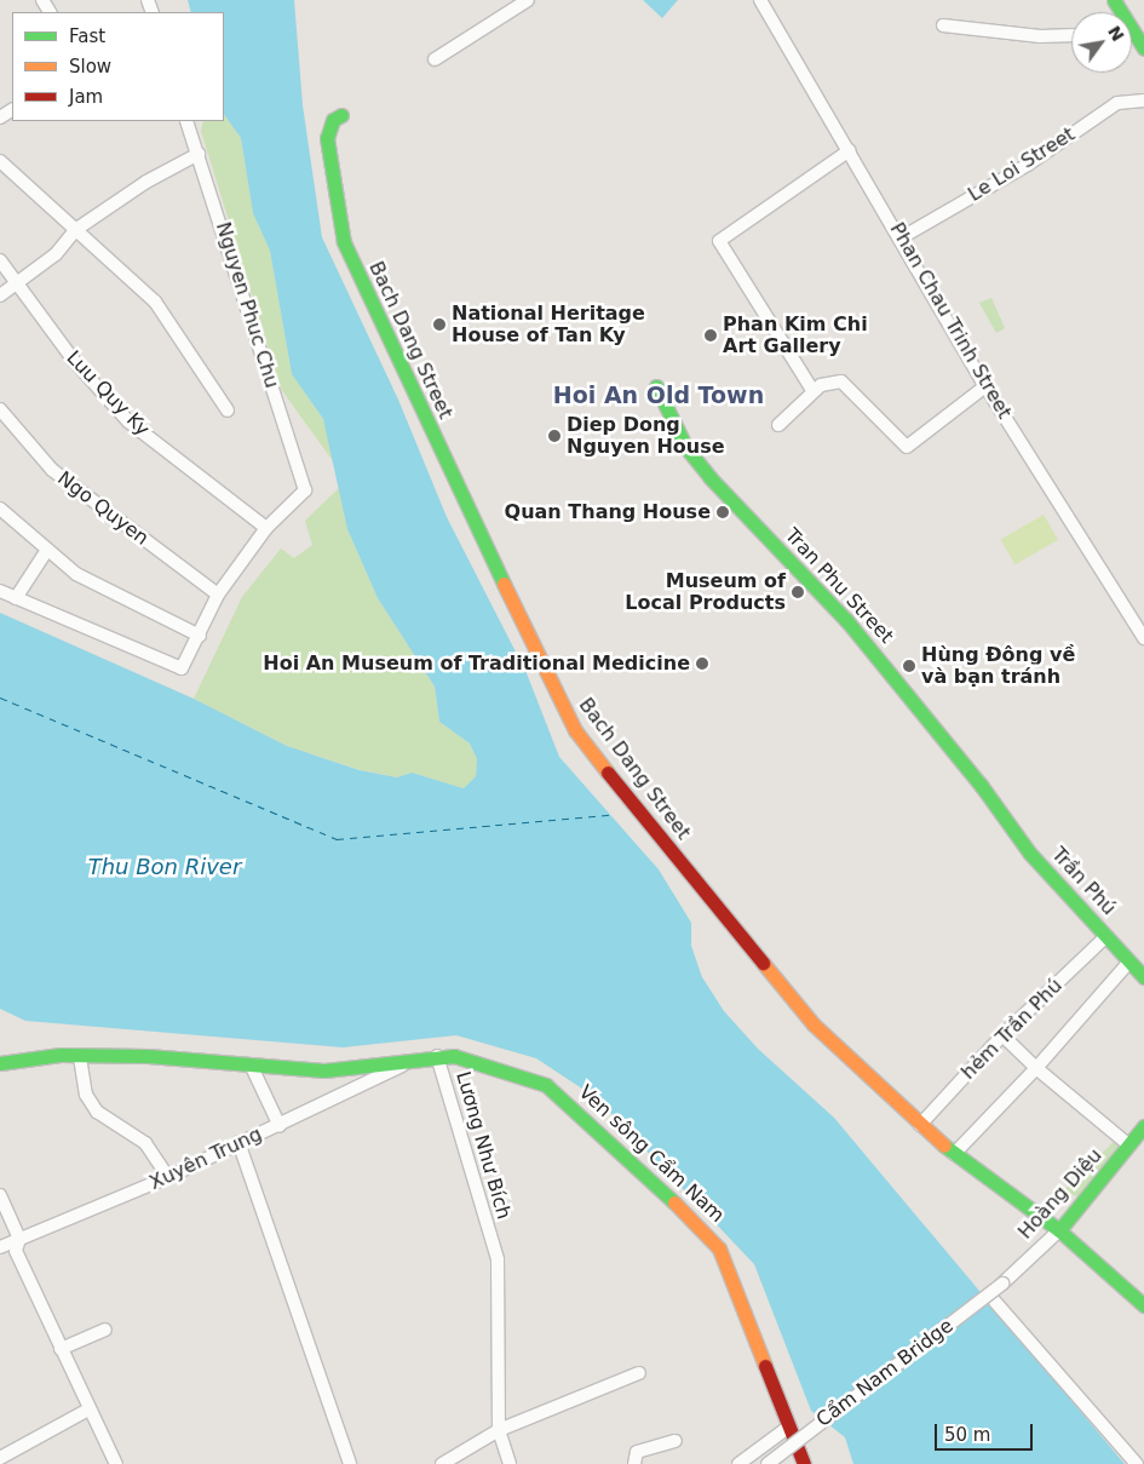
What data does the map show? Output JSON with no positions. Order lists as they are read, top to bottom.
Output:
{
  "streets": {
    "street": [
      "Le Loi Street",
      "Nguyen Phuc Chu",
      "Phan Chau Trinh Street",
      "Bach Dang Street",
      "Luu Quy Ky",
      "Ngo Quyen",
      "Tran Phu Street",
      "Trần Phú",
      "hẻm Trần Phú",
      "Lương Như Bích",
      "Ven sông Cẩm Nam",
      "Xuyên Trung",
      "Hoàng Diệu",
      "Cẩm Nam Bridge"
    ]
  },
  "crossings": [
    ["Le Loi Street", "Phan Chau Trinh Street"],
    ["Nguyen Phuc Chu", "Luu Quy Ky"],
    ["Bach Dang Street", "hẻm Trần Phú"],
    ["Bach Dang Street", "Hoàng Diệu"],
    ["Tran Phu Street", "Trần Phú"],
    ["Tran Phu Street", "hẻm Trần Phú"],
    ["Trần Phú", "hẻm Trần Phú"],
    ["Lương Như Bích", "Ven sông Cẩm Nam"],
    ["Lương Như Bích", "Xuyên Trung"],
    ["Hoàng Diệu", "Cẩm Nam Bridge"]
  ],
  "districts": ["Hoi An Old Town"],
  "water": ["Thu Bon River"],
  "places": [
    "National Heritage House of Tan Ky",
    "Phan Kim Chi Art Gallery",
    "Diep Dong Nguyen House",
    "Quan Thang House",
    "Museum of Local Products",
    "Hoi An Museum of Traditional Medicine",
    "Hùng Đông về và bạn tránh"
  ],
  "legend": ["Fast", "Slow", "Jam"],
  "scale_bar": "50 m",
  "north": "top right"
}
